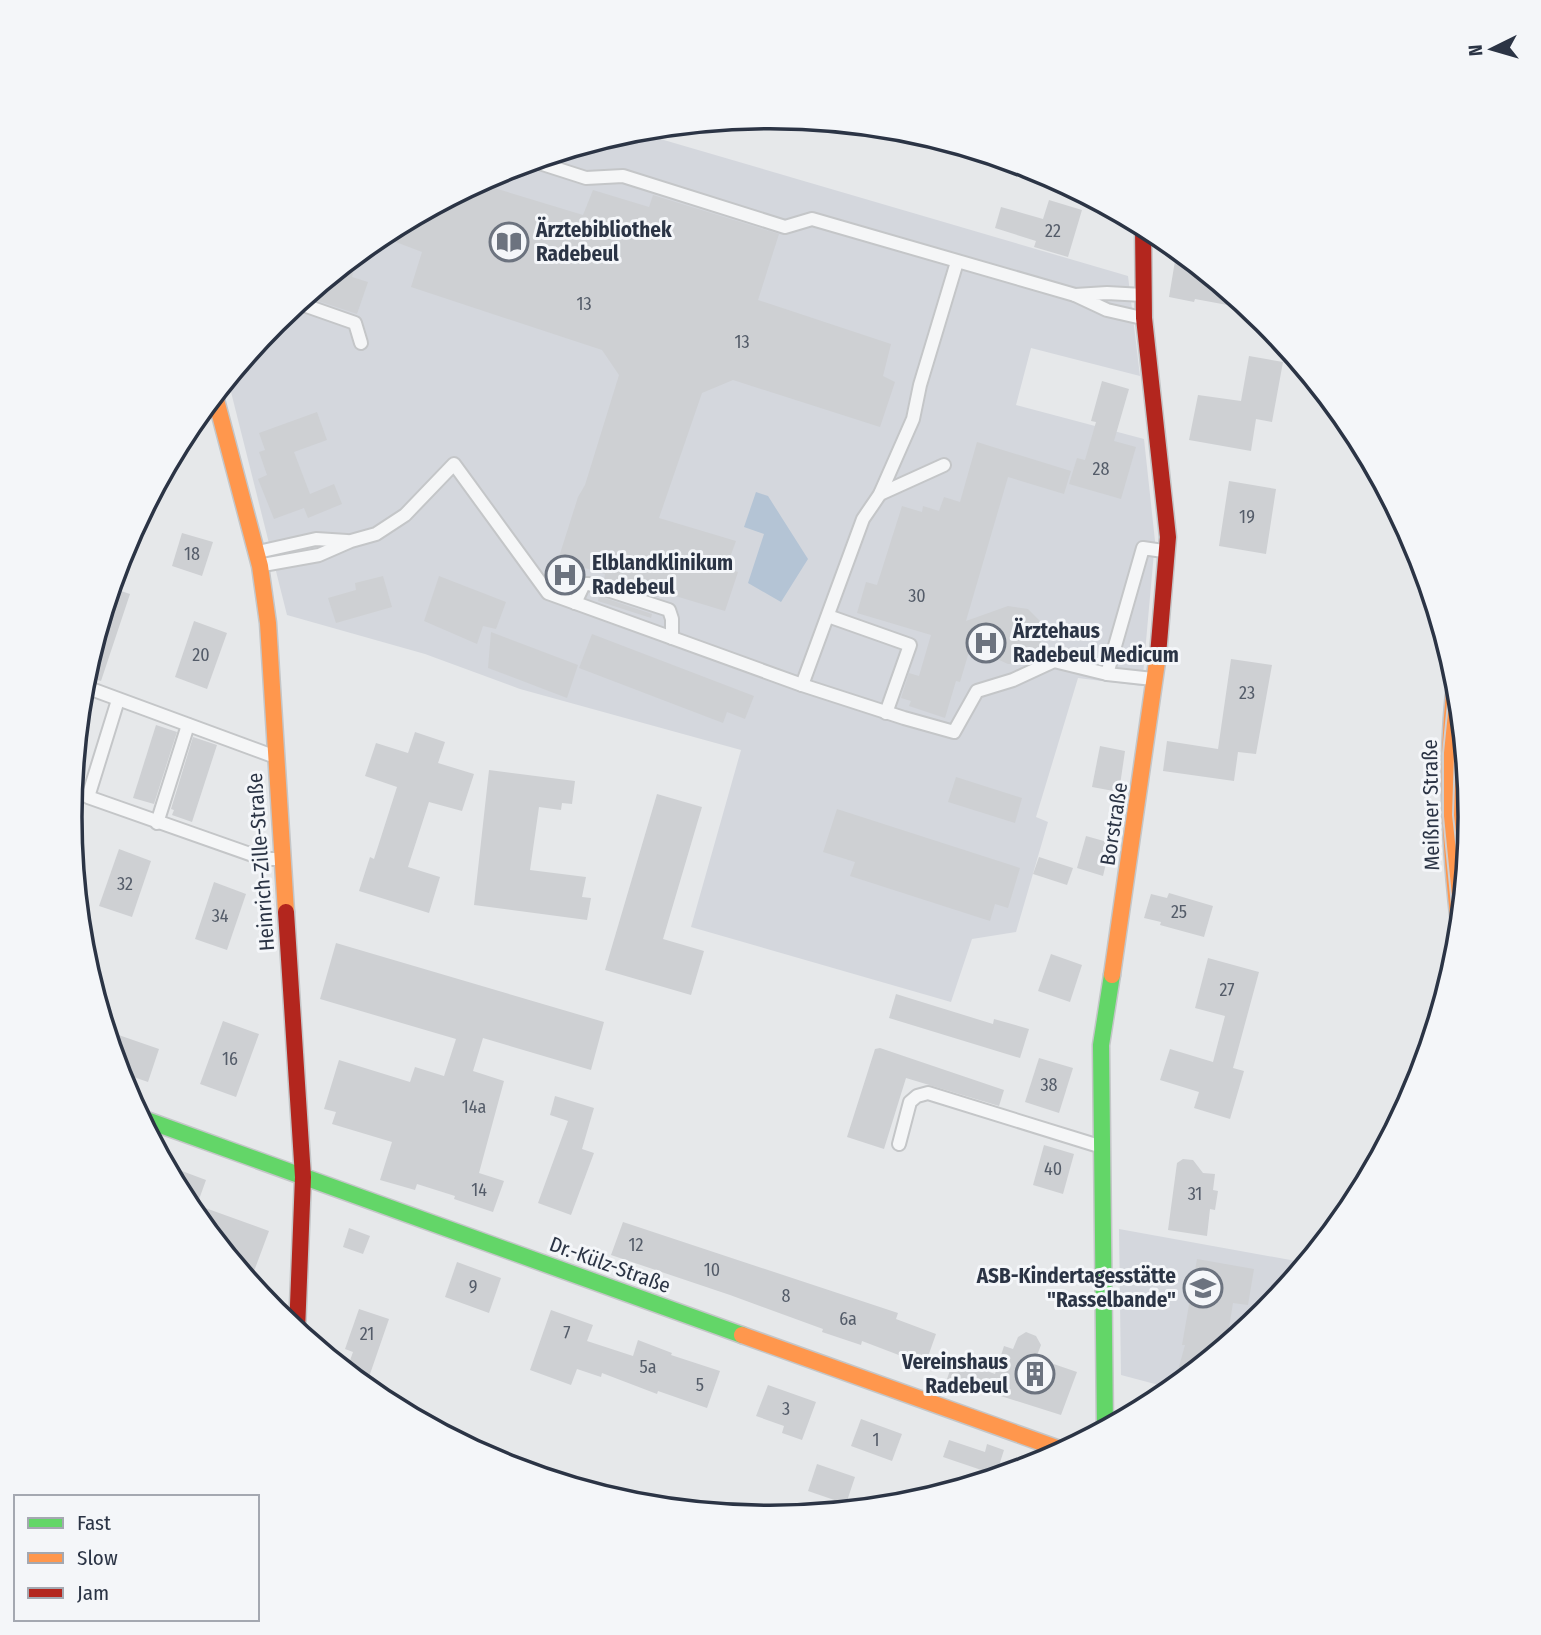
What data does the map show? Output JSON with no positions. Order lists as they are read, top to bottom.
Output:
{
  "streets": {
    "street": [
      "Meißner Straße",
      "Borstraße",
      "Heinrich-Zille-Straße",
      "Dr.-Külz-Straße"
    ]
  },
  "crossings": [
    ["Heinrich-Zille-Straße", "Dr.-Külz-Straße"]
  ],
  "places": {
    "library": ["Ärztebibliothek Radebeul"],
    "hospital": ["Elblandklinikum Radebeul", "Ärztehaus Radebeul Medicum"],
    "school or university": ["ASB-Kindertagesstätte \"Rasselbande\""],
    "building": ["Vereinshaus Radebeul"]
  },
  "house_numbers": [
    "22",
    "13",
    "13",
    "28",
    "19",
    "18",
    "30",
    "20",
    "23",
    "32",
    "25",
    "34",
    "27",
    "16",
    "38",
    "14a",
    "40",
    "14",
    "31",
    "12",
    "10",
    "9",
    "8",
    "6a",
    "7",
    "21",
    "5a",
    "5",
    "3",
    "1"
  ],
  "legend": ["Fast", "Slow", "Jam"],
  "north": "left"
}
